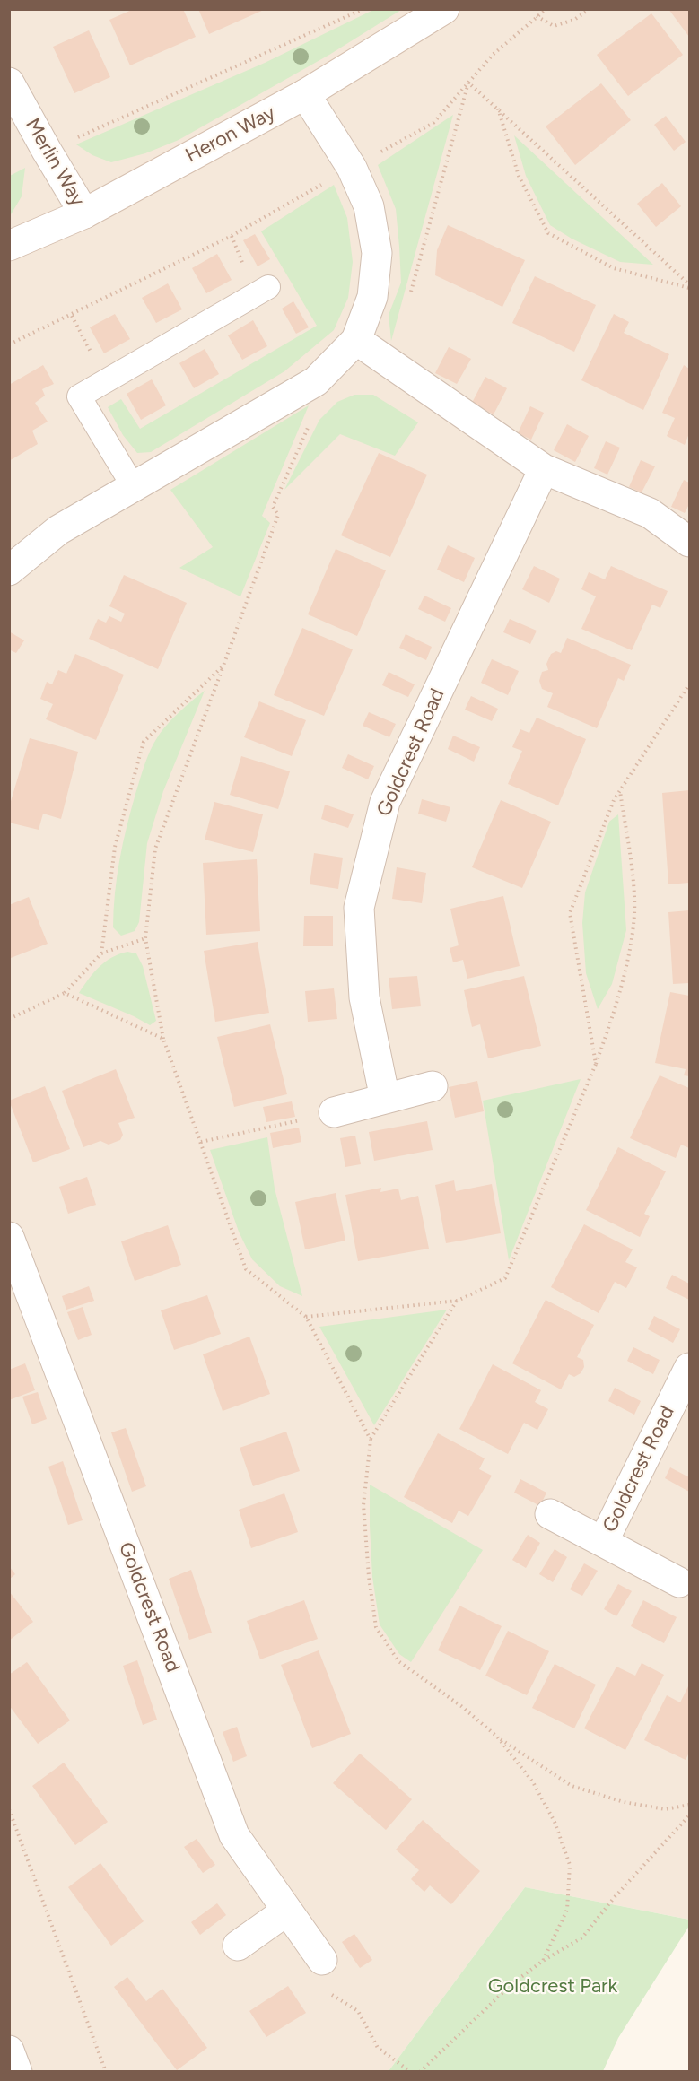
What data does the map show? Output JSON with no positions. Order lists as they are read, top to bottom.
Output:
{
  "streets": {
    "street": ["Heron Way", "Merlin Way", "Goldcrest Road"]
  },
  "crossings": [
    ["Heron Way", "Merlin Way"]
  ],
  "parks": ["Goldcrest Park"]
}
